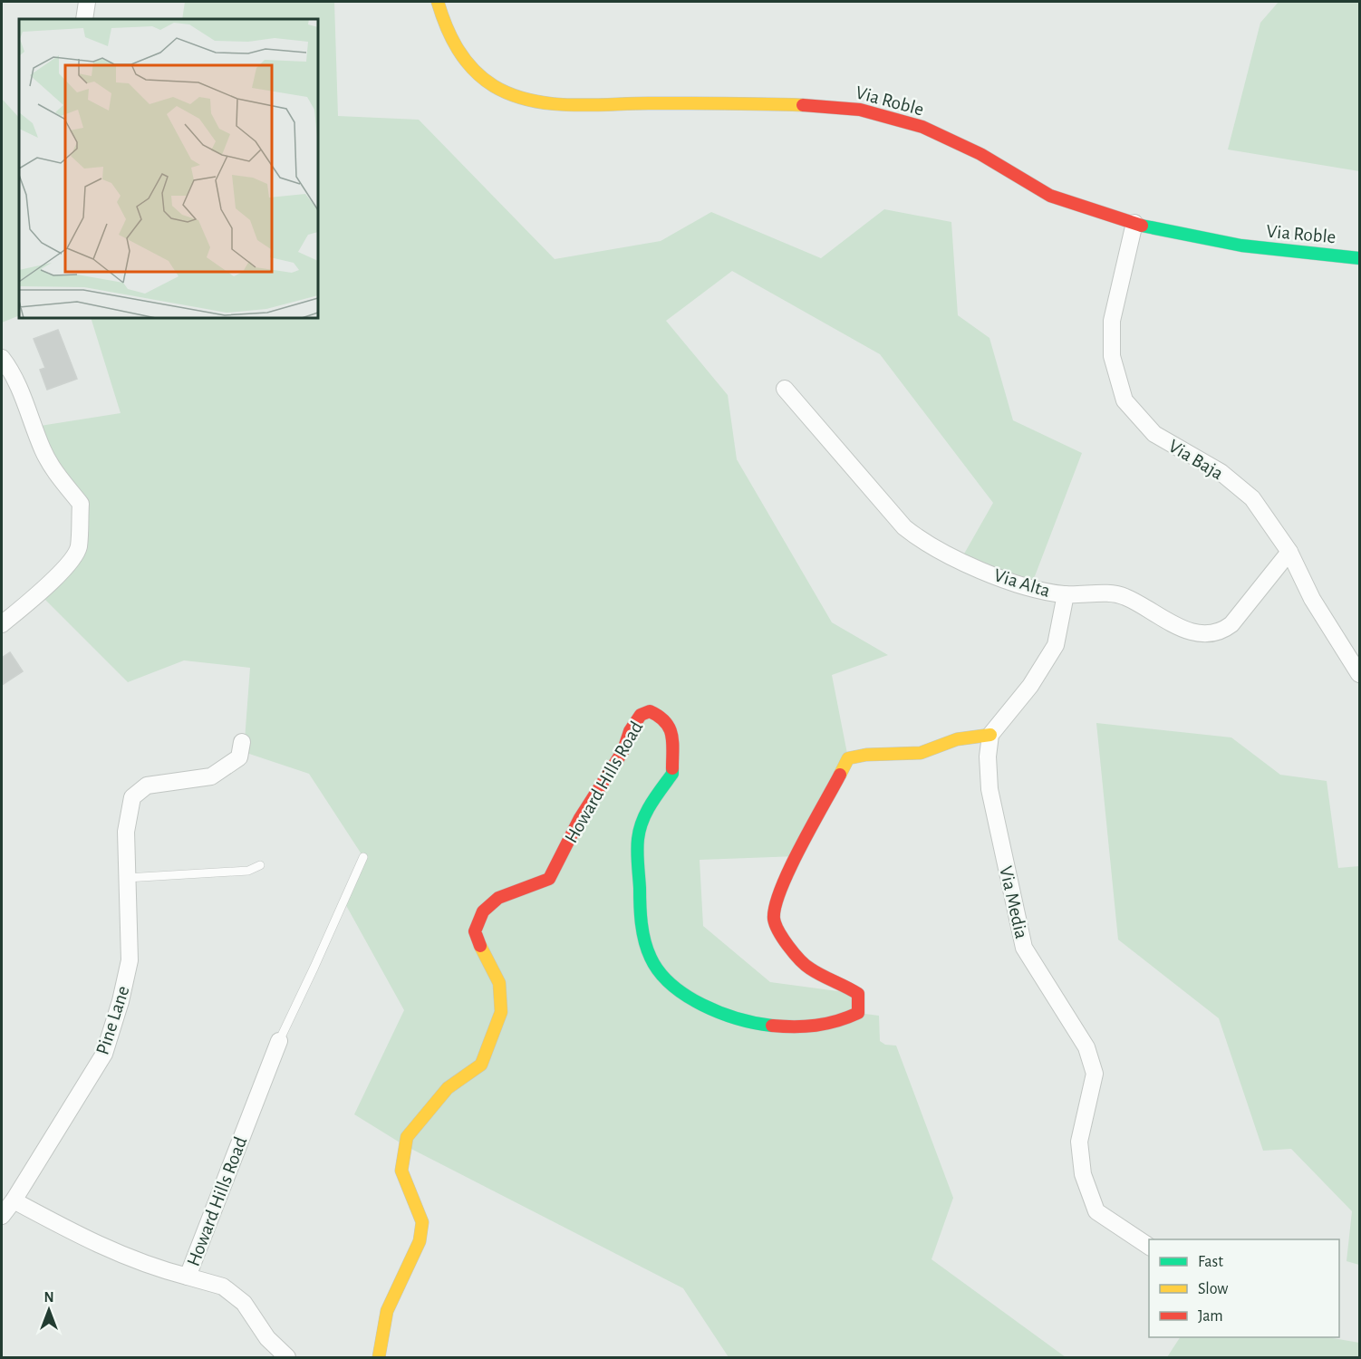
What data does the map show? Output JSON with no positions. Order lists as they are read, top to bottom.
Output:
{
  "streets": {
    "street": [
      "Via Roble",
      "Via Baja",
      "Via Alta",
      "Howard Hills Road",
      "Via Media",
      "Pine Lane"
    ]
  },
  "crossings": [
    ["Via Roble", "Via Baja"],
    ["Via Baja", "Via Alta"],
    ["Howard Hills Road", "Via Media"],
    ["Howard Hills Road", "Pine Lane"]
  ],
  "legend": ["Fast", "Slow", "Jam"],
  "north": "top"
}
